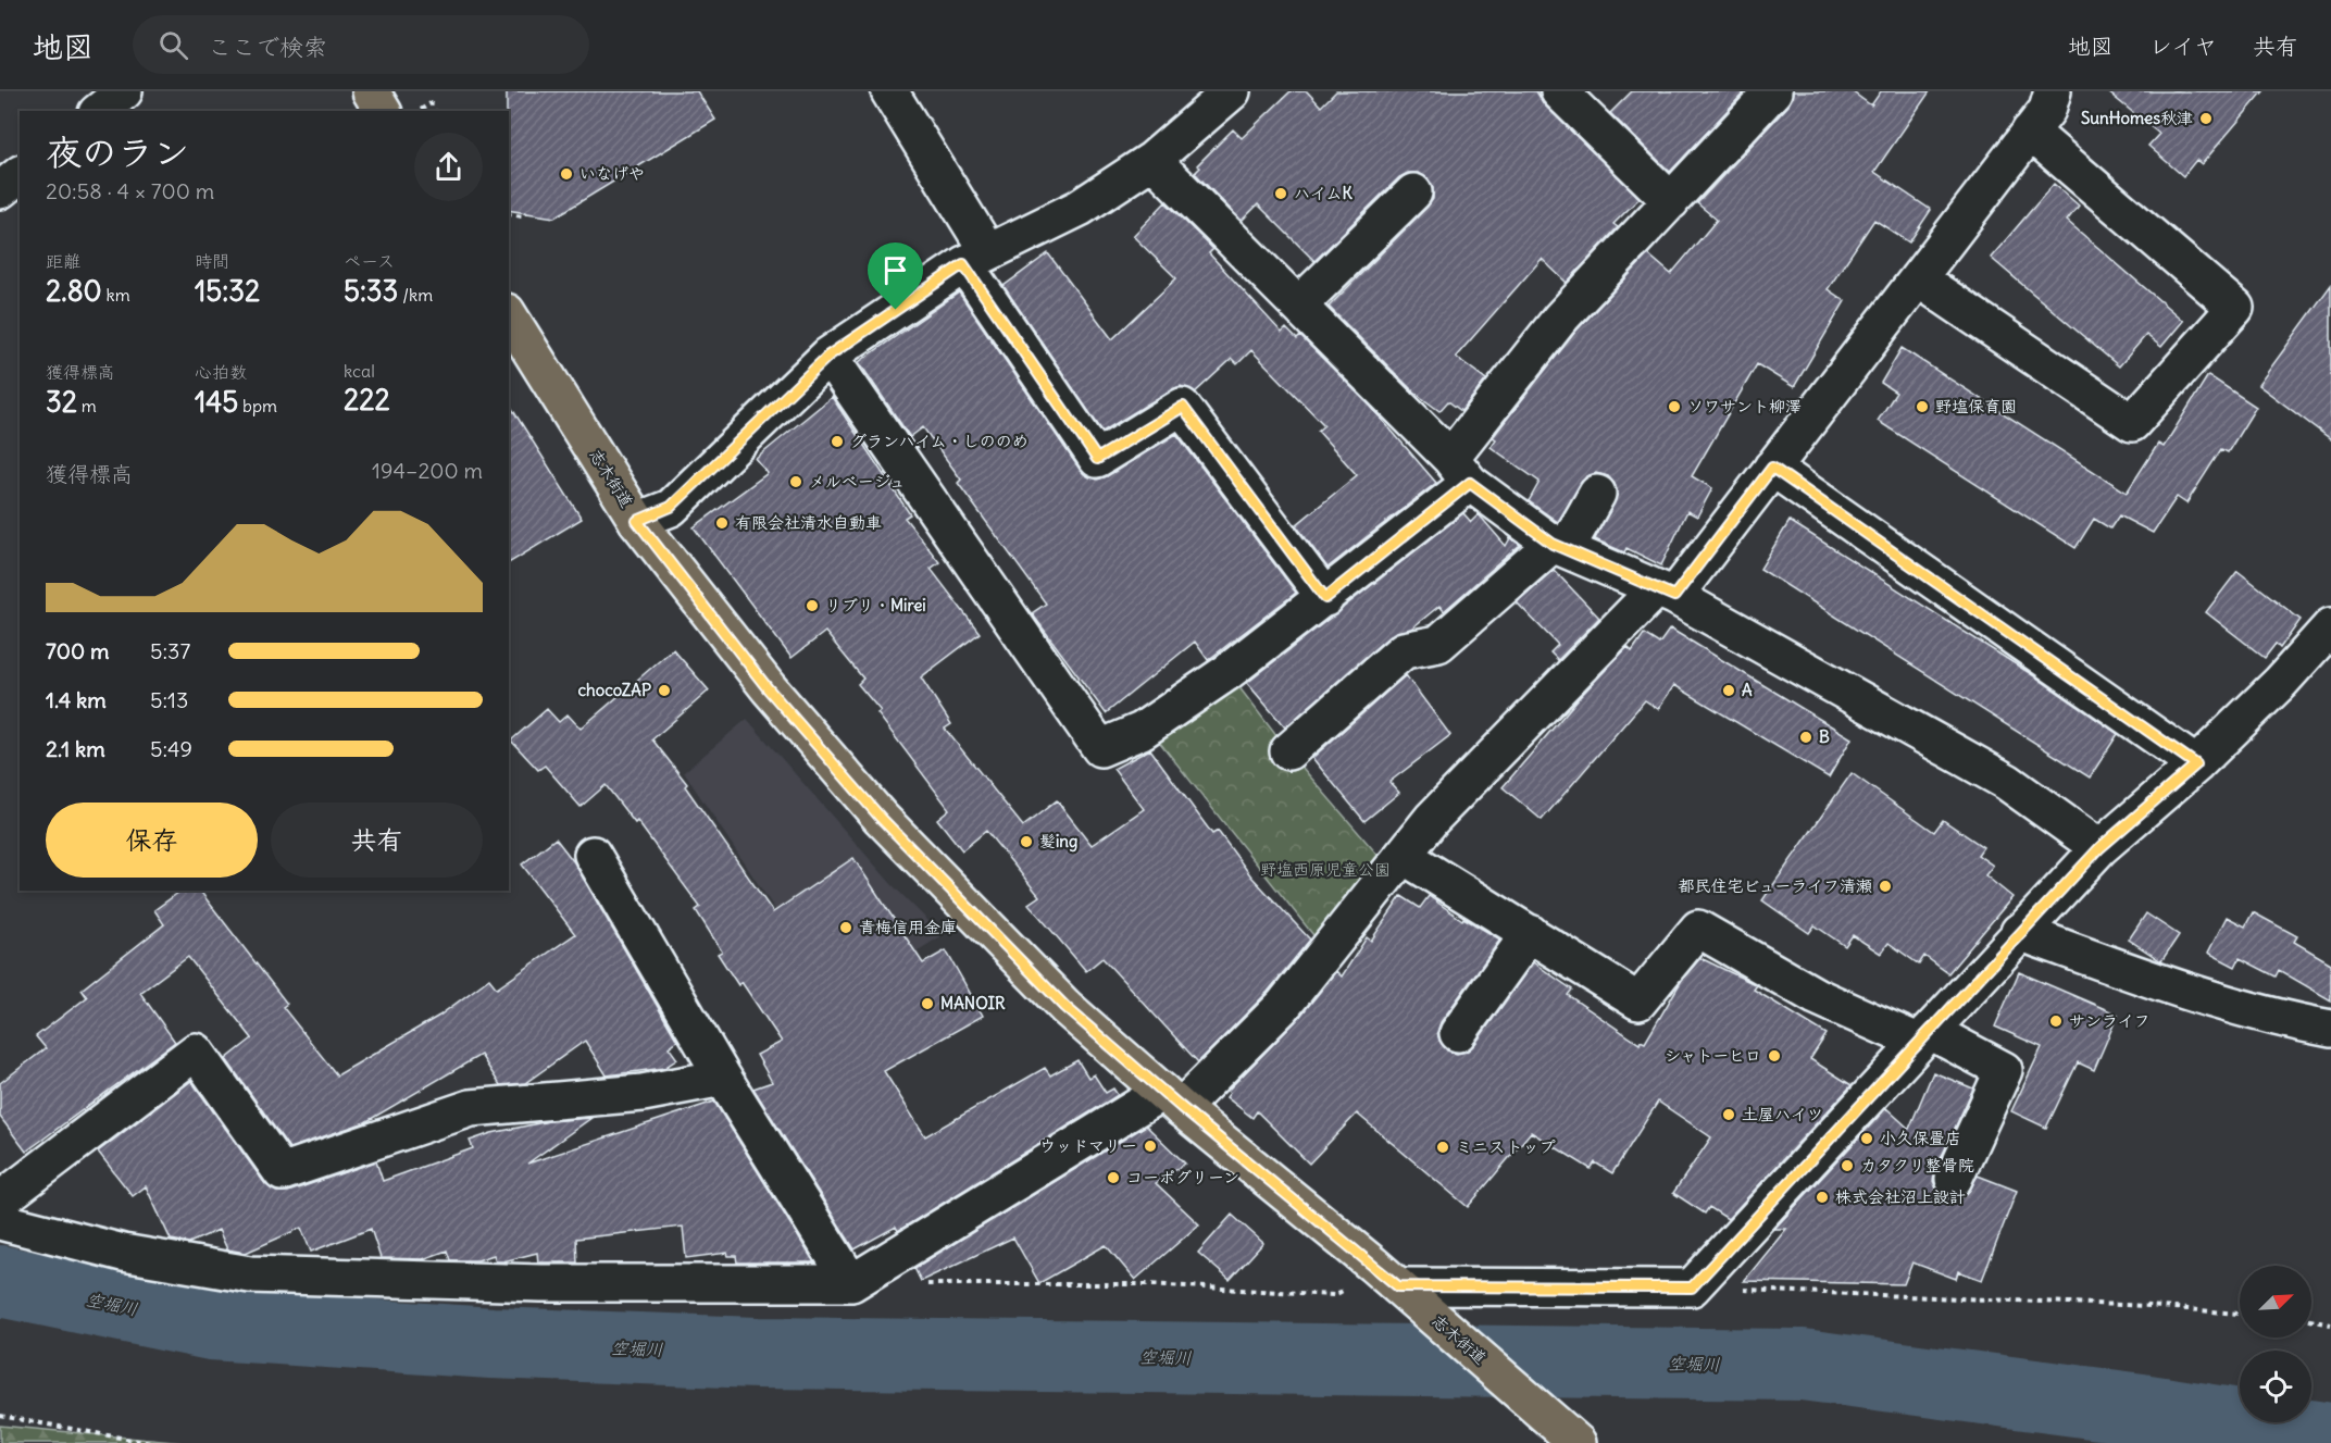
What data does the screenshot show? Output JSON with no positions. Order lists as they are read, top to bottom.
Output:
{
  "streets": {
    "main road": ["志木街道"]
  },
  "water": ["空堀川"],
  "parks": ["野塩西原児童公園"],
  "places": [
    "SunHomes秋津",
    "いなげや",
    "ハイムK",
    "ソワサント柳澤",
    "野塩保育園",
    "グランハイム・しののめ",
    "メルベージュ",
    "有限会社清水自動車",
    "リブリ・Mirei",
    "chocoZAP",
    "A",
    "B",
    "髪ing",
    "都民住宅ビューライフ清瀬",
    "青梅信用金庫",
    "MANOIR",
    "サンライフ",
    "シャトーヒロ",
    "土屋ハイツ",
    "小久保畳店",
    "ウッドマリー",
    "ミニストップ",
    "カタクリ整骨院",
    "コーポグリーン",
    "株式会社沼上設計"
  ],
  "north": "top right",
  "page": {
    "header": "地図",
    "search": "ここで検索",
    "nav": ["地図", "レイヤ", "共有"],
    "heading": ["夜のラン", "20:58 · 4 × 700 m"],
    "stats": [
      ["距離", "2.80 km"],
      ["時間", "15:32"],
      ["ペース", "5:33 /km"],
      ["獲得標高", "32 m"],
      ["心拍数", "145 bpm"],
      ["kcal", "222"]
    ],
    "chart": ["獲得標高", "194–200 m"],
    "list": [
      {
        "name": "700 m",
        "note": "5:37"
      },
      {
        "name": "1.4 km",
        "note": "5:13"
      },
      {
        "name": "2.1 km",
        "note": "5:49"
      }
    ],
    "buttons": ["保存", "共有"]
  }
}
